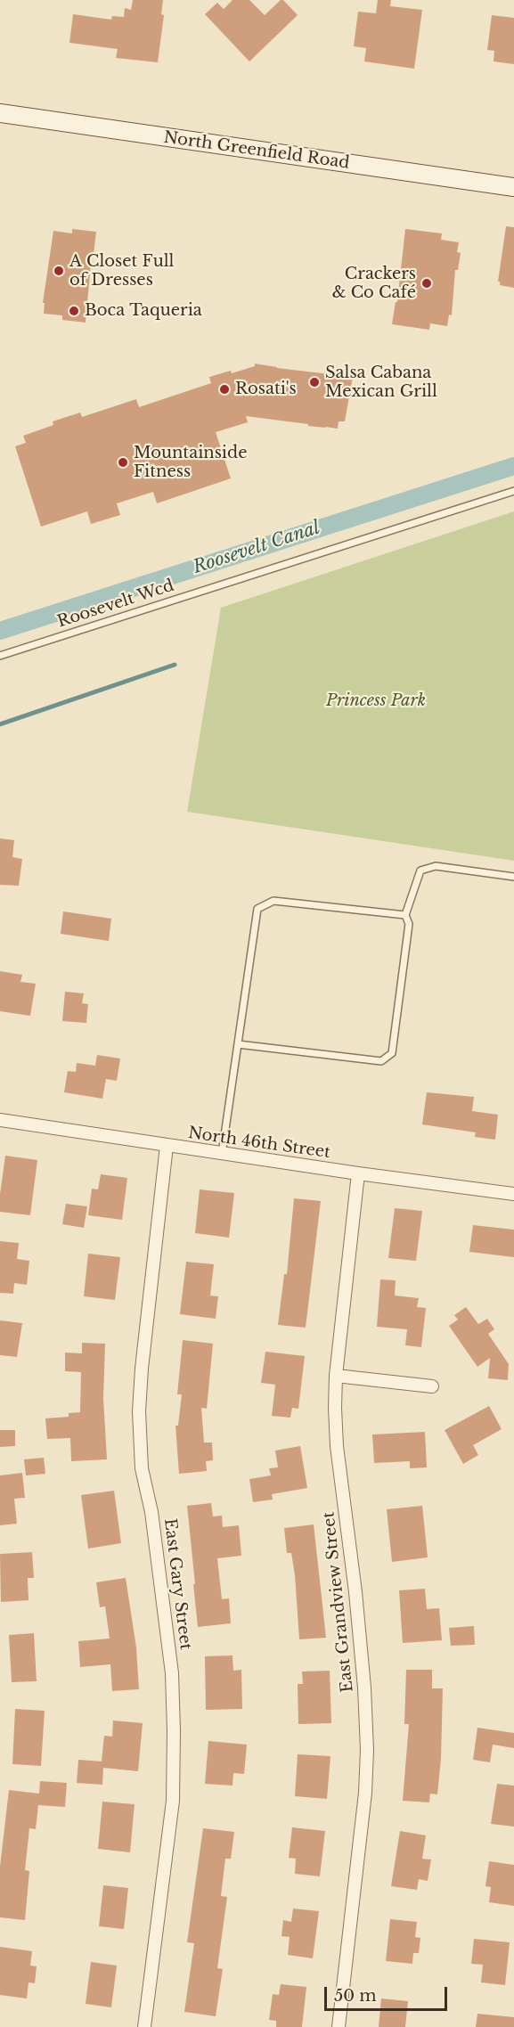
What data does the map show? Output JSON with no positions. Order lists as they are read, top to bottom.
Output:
{
  "streets": {
    "main road": ["North Greenfield Road"],
    "street": ["North 46th Street", "East Gary Street", "East Grandview Street"],
    "lane": ["Roosevelt Wcd"]
  },
  "crossings": [
    ["North 46th Street", "East Gary Street"],
    ["North 46th Street", "East Grandview Street"]
  ],
  "water": ["Roosevelt Canal"],
  "parks": ["Princess Park"],
  "places": [
    "A Closet Full of Dresses",
    "Crackers & Co Café",
    "Boca Taqueria",
    "Salsa Cabana Mexican Grill",
    "Rosati's",
    "Mountainside Fitness"
  ],
  "scale_bar": "50 m"
}
